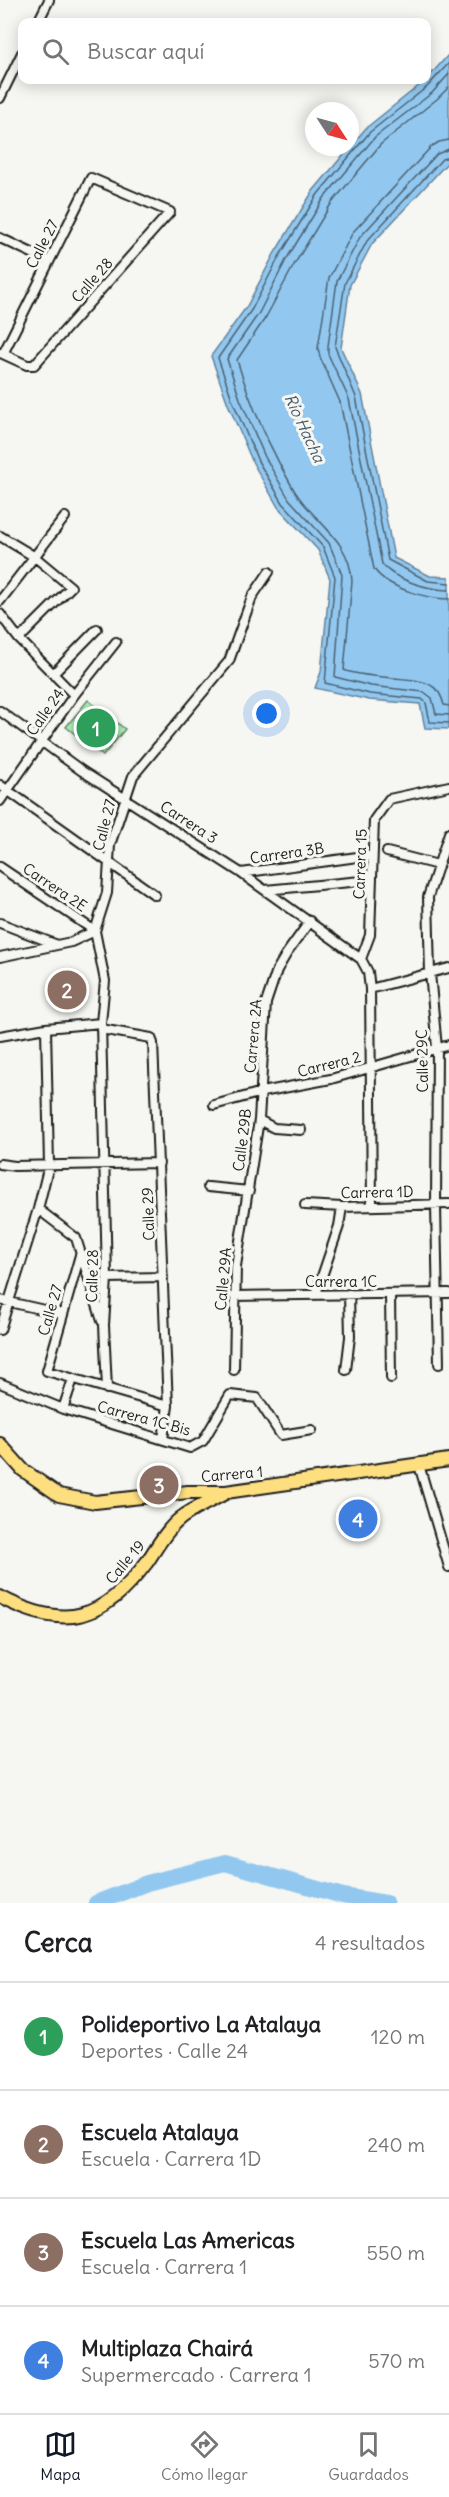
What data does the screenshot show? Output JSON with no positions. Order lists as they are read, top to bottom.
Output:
{
  "streets": {
    "main road": ["Carrera 1", "Calle 19"],
    "street": [
      "Calle 27",
      "Calle 28",
      "Calle 24",
      "Carrera 3",
      "Carrera 3B",
      "Carrera 15",
      "Carrera 2E",
      "Carrera 2A",
      "Calle 29C",
      "Carrera 2",
      "Calle 29B",
      "Carrera 1D",
      "Calle 29",
      "Calle 29A",
      "Carrera 1C",
      "Carrera 1C Bis"
    ]
  },
  "crossings": [
    ["Calle 27", "Calle 28"],
    ["Calle 27", "Carrera 3"],
    ["Calle 27", "Carrera 2E"],
    ["Calle 27", "Calle 29"],
    ["Calle 24", "Carrera 3"],
    ["Carrera 3", "Carrera 3B"],
    ["Carrera 3", "Carrera 15"],
    ["Carrera 3", "Carrera 2A"],
    ["Carrera 3B", "Carrera 15"],
    ["Carrera 2A", "Carrera 2"],
    ["Carrera 2A", "Calle 29B"],
    ["Calle 29C", "Carrera 2"],
    ["Calle 29C", "Carrera 1D"],
    ["Calle 29C", "Carrera 1C"],
    ["Carrera 2", "Calle 29B"],
    ["Calle 29B", "Calle 29A"],
    ["Calle 29", "Carrera 1C Bis"],
    ["Calle 29A", "Carrera 1C"],
    ["Carrera 1", "Calle 19"]
  ],
  "water": ["Río Hacha"],
  "north": "bottom right",
  "page": {
    "search": "Buscar aquí",
    "pins": [
      "1",
      "2",
      "3",
      "4"
    ],
    "heading": ["Cerca", "4 resultados"],
    "list": [
      {
        "mark": "1",
        "name": "Polideportivo La Atalaya",
        "note": "Deportes · Calle 24",
        "value": "120 m"
      },
      {
        "mark": "2",
        "name": "Escuela Atalaya",
        "note": "Escuela · Carrera 1D",
        "value": "240 m"
      },
      {
        "mark": "3",
        "name": "Escuela Las Americas",
        "note": "Escuela · Carrera 1",
        "value": "550 m"
      },
      {
        "mark": "4",
        "name": "Multiplaza Chairá",
        "note": "Supermercado · Carrera 1",
        "value": "570 m"
      }
    ],
    "nav": ["Mapa", "Cómo llegar", "Guardados"]
  }
}
